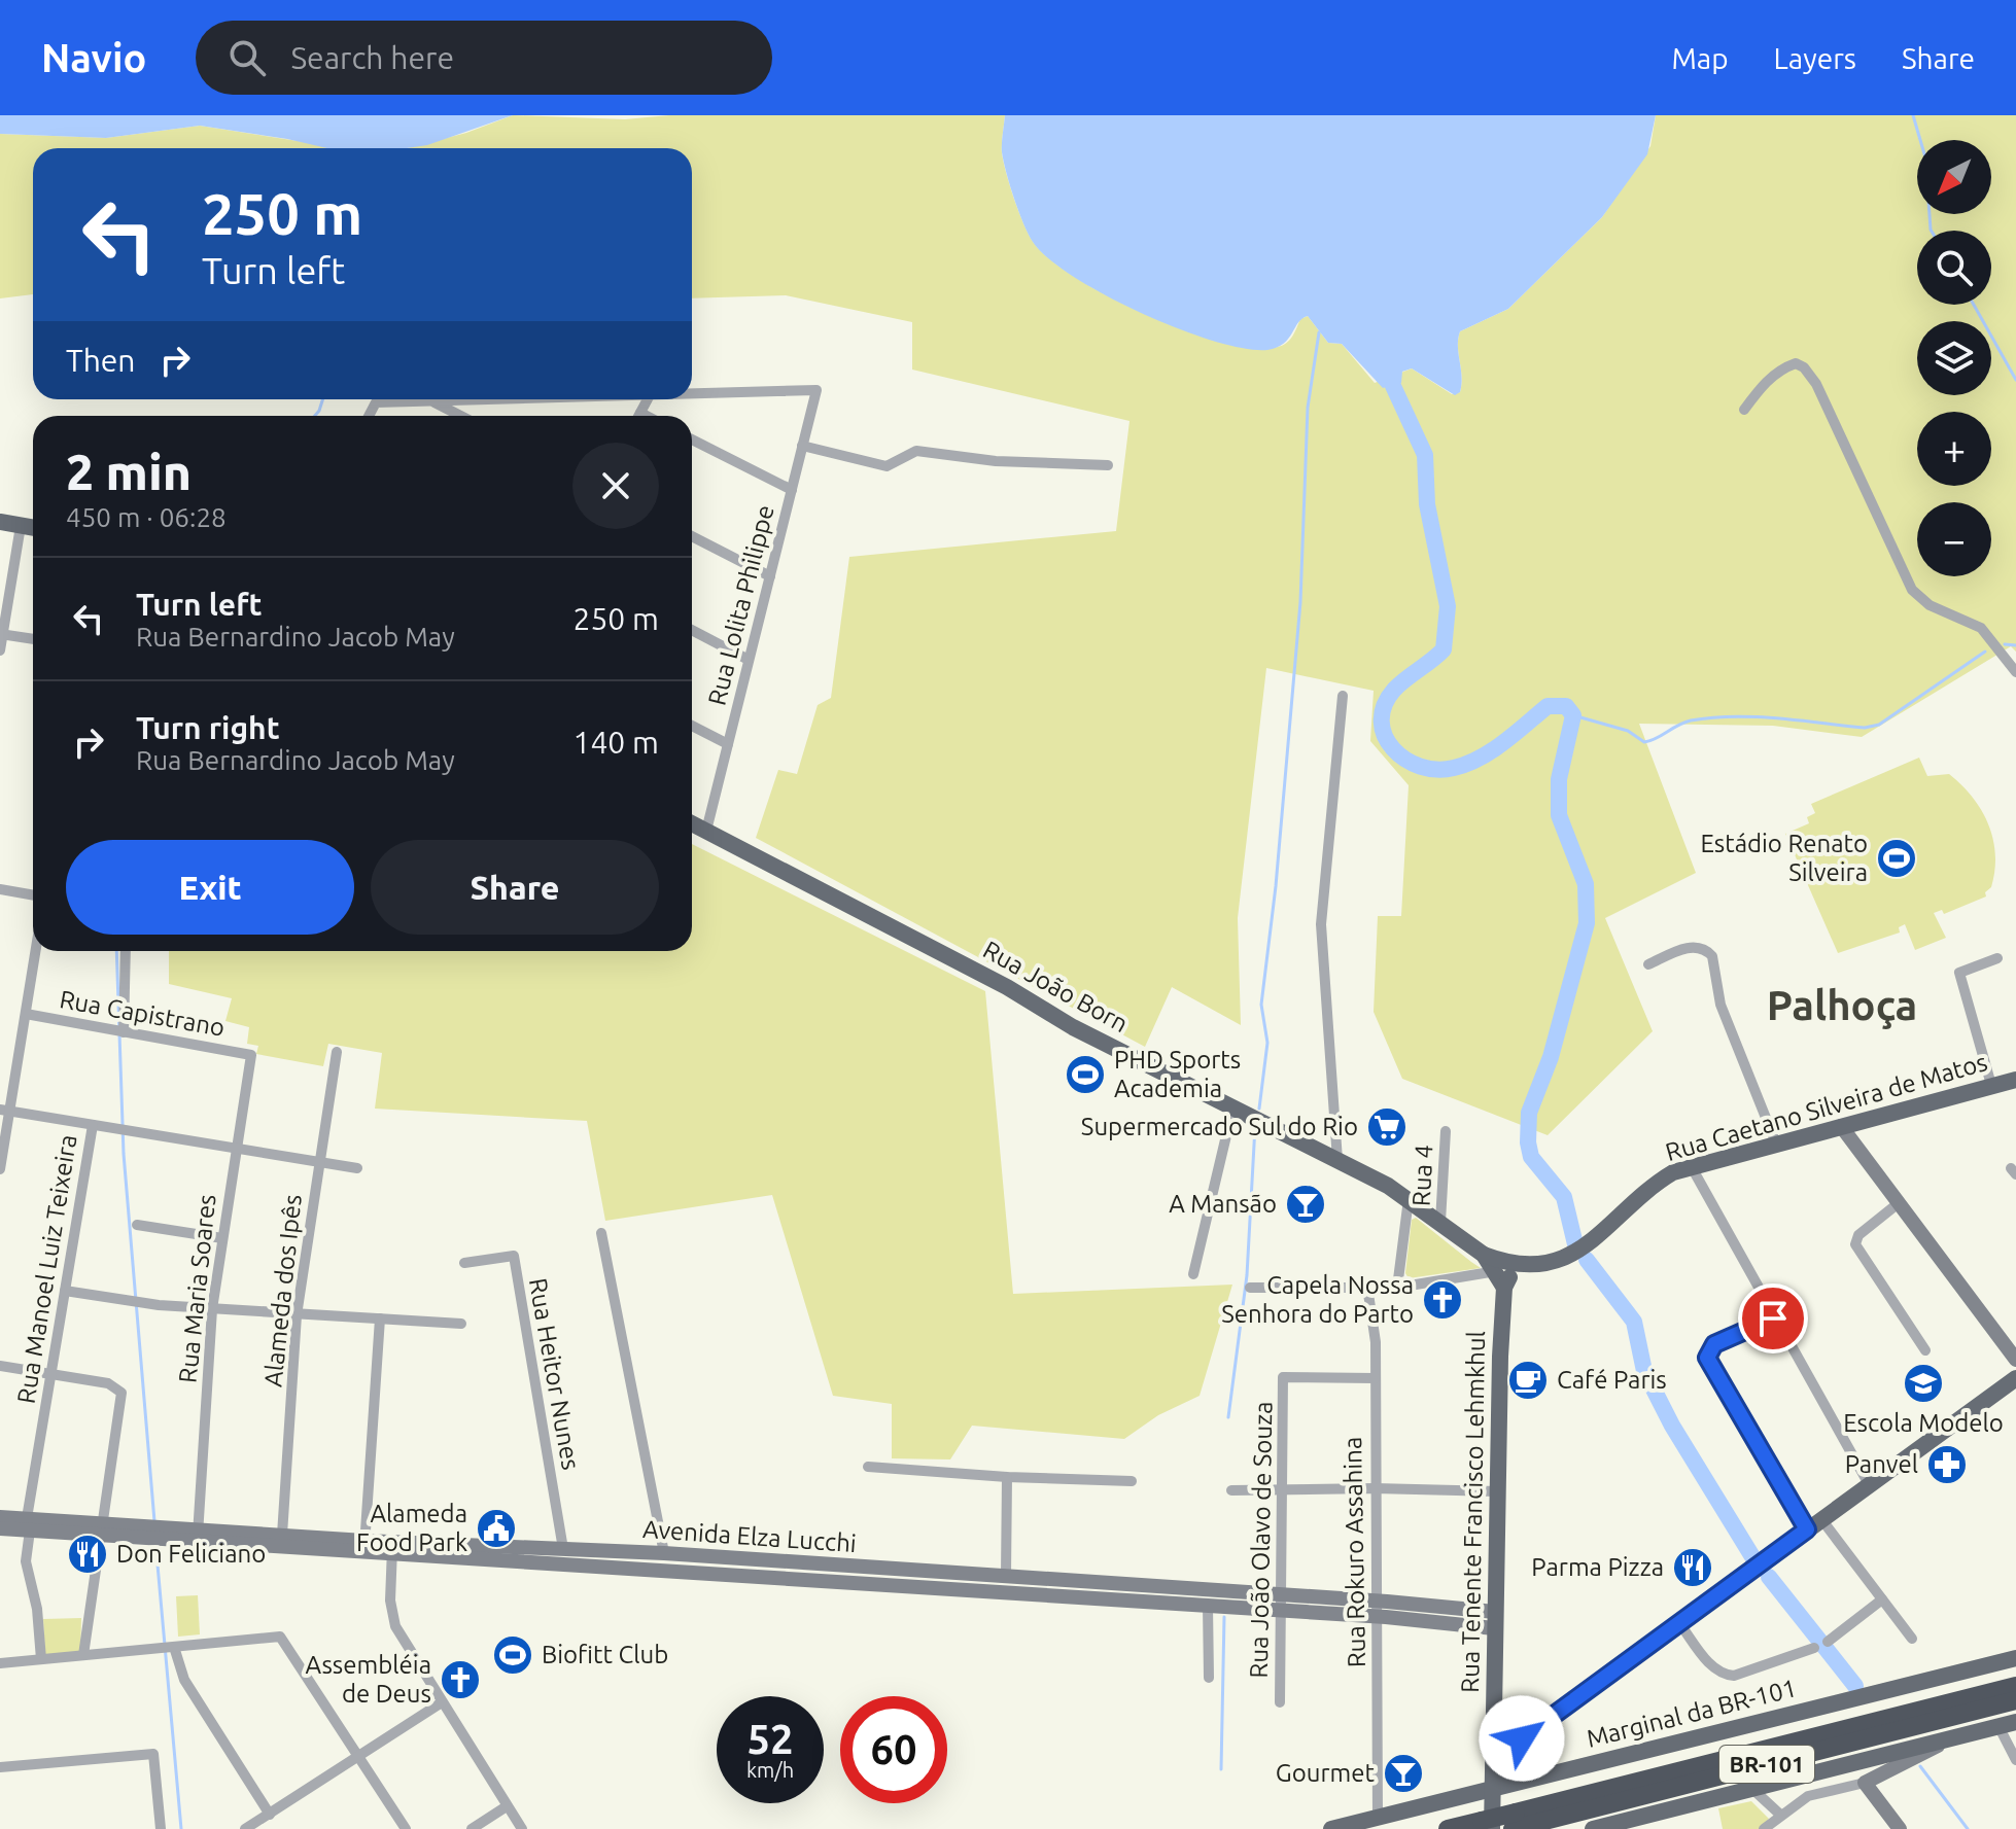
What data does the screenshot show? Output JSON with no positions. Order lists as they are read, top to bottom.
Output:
{
  "streets": {
    "highway": ["BR-101"],
    "main road": [
      "Rua João Born",
      "Rua Caetano Silveira de Matos",
      "Rua Tenente Francisco Lehmkhul",
      "Avenida Elza Lucchi",
      "Marginal da BR-101"
    ],
    "street": [
      "Rua Lolita Philippe",
      "Rua Capistrano",
      "Rua 4",
      "Rua Manoel Luiz Teixeira",
      "Rua Maria Soares",
      "Alameda dos Ipês",
      "Rua Heitor Nunes",
      "Rua João Olavo de Souza",
      "Rua Rokuro Assahina"
    ]
  },
  "crossings": [
    ["Rua Lolita Philippe", "Rua João Born"],
    ["Rua João Born", "Rua Caetano Silveira de Matos"],
    ["Rua João Born", "Rua 4"],
    ["Rua João Born", "Rua Tenente Francisco Lehmkhul"],
    ["Rua Capistrano", "Rua Maria Soares"],
    ["Rua Caetano Silveira de Matos", "Rua Tenente Francisco Lehmkhul"],
    ["Rua Manoel Luiz Teixeira", "Avenida Elza Lucchi"],
    ["Rua Maria Soares", "Avenida Elza Lucchi"],
    ["Alameda dos Ipês", "Avenida Elza Lucchi"],
    ["Rua Heitor Nunes", "Avenida Elza Lucchi"],
    ["Rua Tenente Francisco Lehmkhul", "Avenida Elza Lucchi"],
    ["Rua Tenente Francisco Lehmkhul", "Marginal da BR-101"],
    ["Rua Tenente Francisco Lehmkhul", "BR-101"],
    ["Avenida Elza Lucchi", "Rua João Olavo de Souza"],
    ["Avenida Elza Lucchi", "Rua Rokuro Assahina"],
    ["Rua João Olavo de Souza", "Rua Rokuro Assahina"],
    ["Rua Rokuro Assahina", "Marginal da BR-101"]
  ],
  "districts": ["Palhoça"],
  "places": {
    "sports": ["Estádio Renato Silveira", "PHD Sports Academia", "Biofitt Club"],
    "supermarket": ["Supermercado Sul do Rio"],
    "bar": ["A Mansão", "Gourmet"],
    "church": ["Capela Nossa Senhora do Parto", "Assembléia de Deus"],
    "cafe": ["Café Paris"],
    "school or university": ["Escola Modelo"],
    "pharmacy": ["Panvel"],
    "public building": ["Alameda Food Park"],
    "restaurant": ["Don Feliciano", "Parma Pizza"]
  },
  "north": "bottom left",
  "page": {
    "header": "Navio",
    "search": "Search here",
    "nav": ["Map", "Layers", "Share"],
    "map_buttons": ["+", "−"],
    "turn": ["250 m", "Turn left"],
    "then": "Then",
    "heading": ["2 min", "450 m · 06:28"],
    "list": [
      {
        "name": "Turn left",
        "note": "Rua Bernardino Jacob May",
        "value": "250 m"
      },
      {
        "name": "Turn right",
        "note": "Rua Bernardino Jacob May",
        "value": "140 m"
      }
    ],
    "buttons": ["Exit", "Share"],
    "speed": "52 km/h",
    "limit": "60"
  }
}
